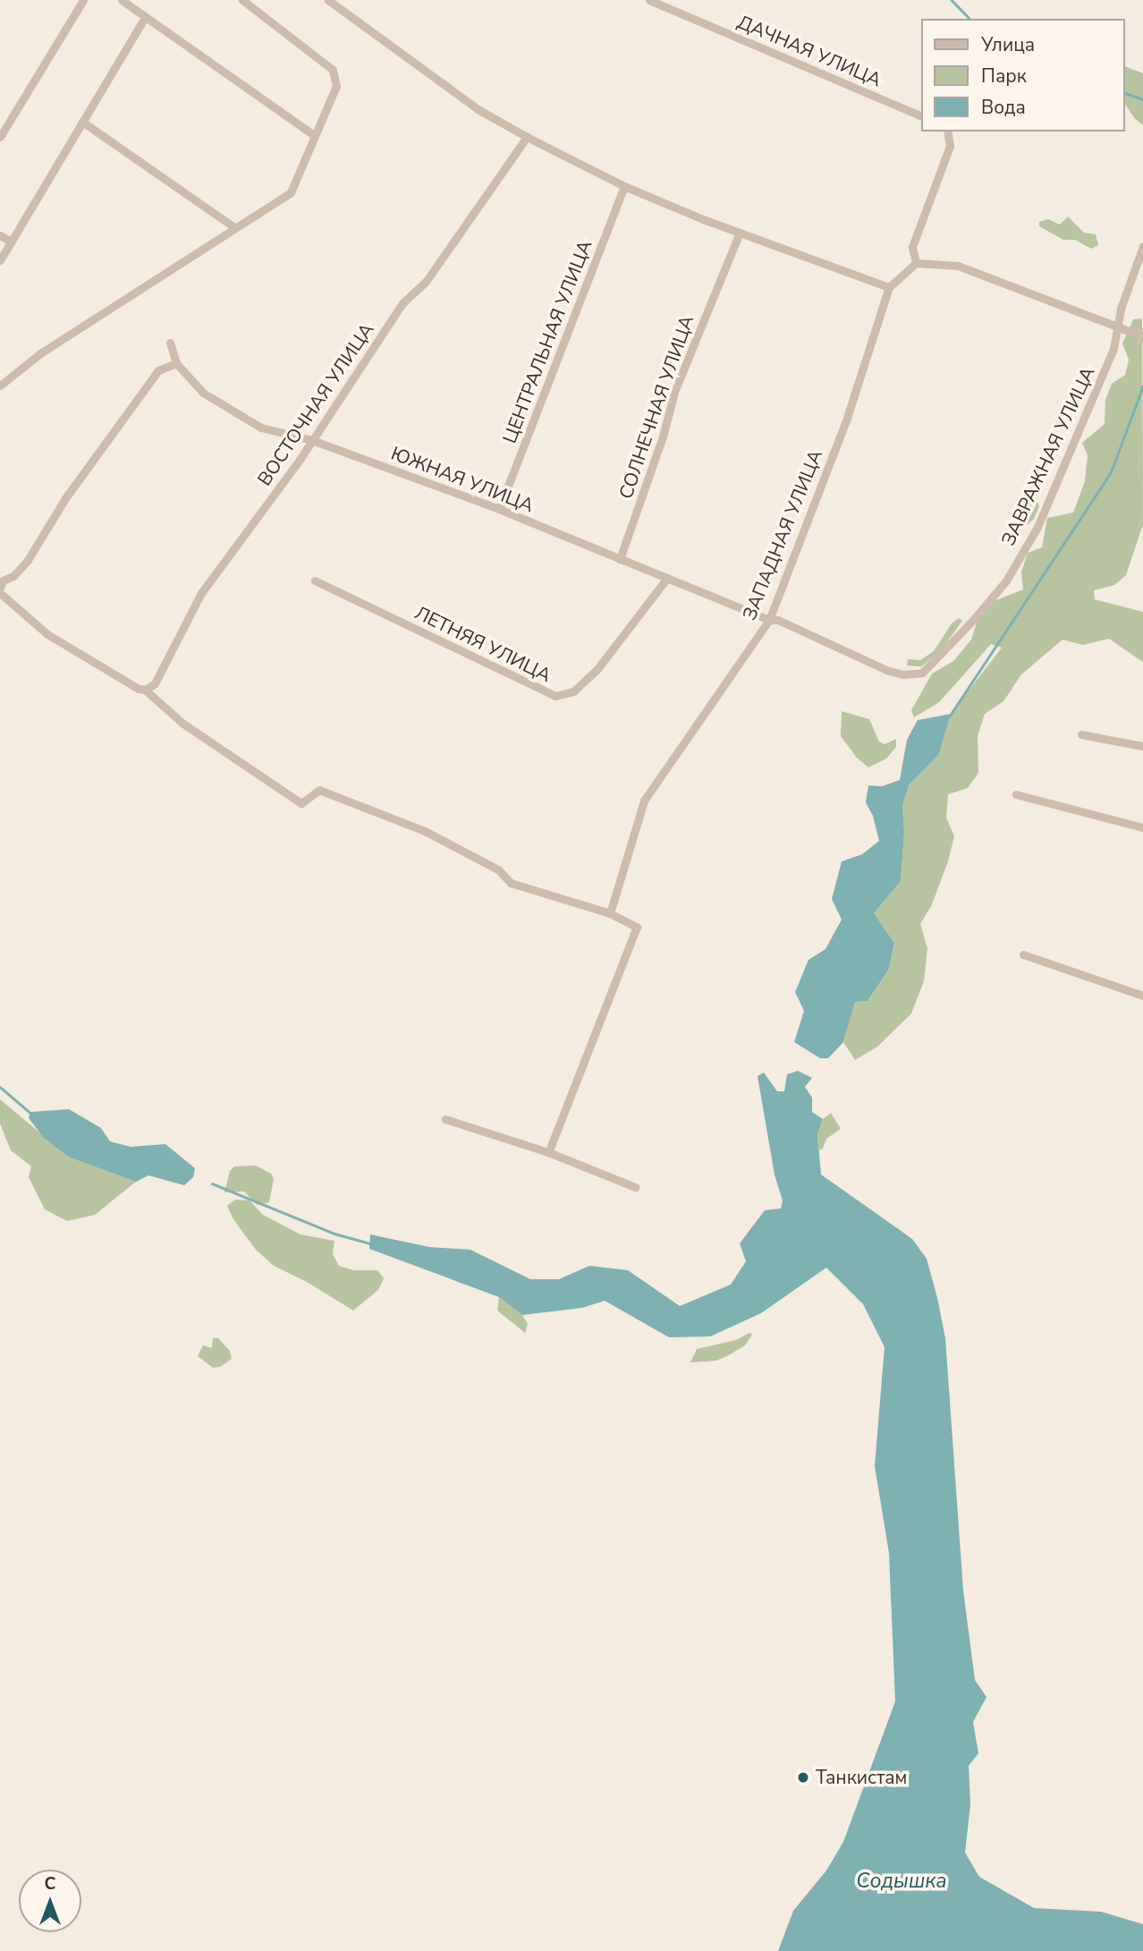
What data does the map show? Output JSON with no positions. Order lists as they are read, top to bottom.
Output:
{
  "streets": {
    "street": [
      "ДАЧНАЯ УЛИЦА",
      "ЦЕНТРАЛЬНАЯ УЛИЦА",
      "ВОСТОЧНАЯ УЛИЦА",
      "СОЛНЕЧНАЯ УЛИЦА",
      "ЗАВРАЖНАЯ УЛИЦА",
      "ЮЖНАЯ УЛИЦА",
      "ЗАПАДНАЯ УЛИЦА",
      "ЛЕТНЯЯ УЛИЦА"
    ]
  },
  "crossings": [
    ["ЦЕНТРАЛЬНАЯ УЛИЦА", "ЮЖНАЯ УЛИЦА"],
    ["ВОСТОЧНАЯ УЛИЦА", "ЮЖНАЯ УЛИЦА"],
    ["СОЛНЕЧНАЯ УЛИЦА", "ЮЖНАЯ УЛИЦА"],
    ["ЗАВРАЖНАЯ УЛИЦА", "ЮЖНАЯ УЛИЦА"],
    ["ЗАВРАЖНАЯ УЛИЦА", "ЗАПАДНАЯ УЛИЦА"],
    ["ЮЖНАЯ УЛИЦА", "ЗАПАДНАЯ УЛИЦА"],
    ["ЮЖНАЯ УЛИЦА", "ЛЕТНЯЯ УЛИЦА"]
  ],
  "water": ["Содышка"],
  "places": ["Танкистам"],
  "legend": ["Улица", "Парк", "Вода"],
  "north": "top"
}
